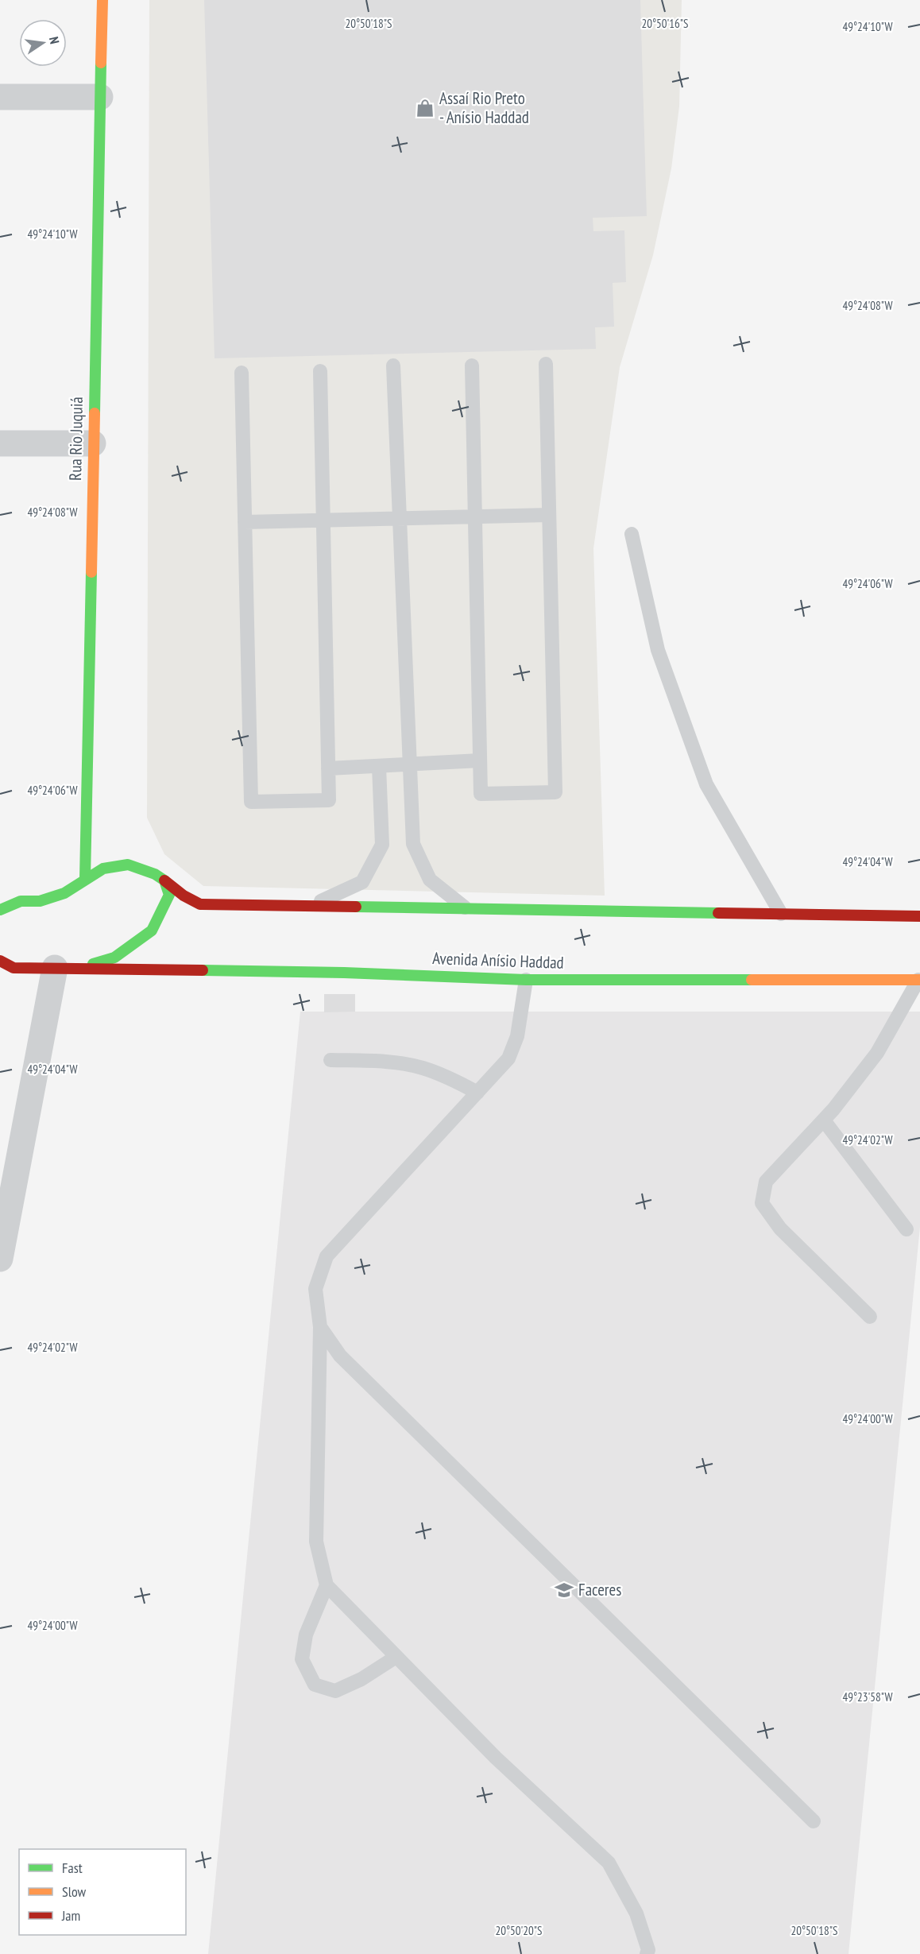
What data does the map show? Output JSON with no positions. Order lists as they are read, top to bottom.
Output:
{
  "streets": {
    "main road": ["Rua Rio Juquiá", "Avenida Anísio Haddad"]
  },
  "places": {
    "shop": ["Assaí Rio Preto - Anísio Haddad"],
    "school or university": ["Faceres"]
  },
  "legend": ["Fast", "Slow", "Jam"],
  "north": "right",
  "coordinates": [
    "20°50'18\"S",
    "20°50'16\"S",
    "49°24'10\"W",
    "49°24'08\"W",
    "49°24'06\"W",
    "49°24'04\"W",
    "49°24'02\"W",
    "49°24'00\"W",
    "49°23'58\"W",
    "20°50'20\"S"
  ]
}
